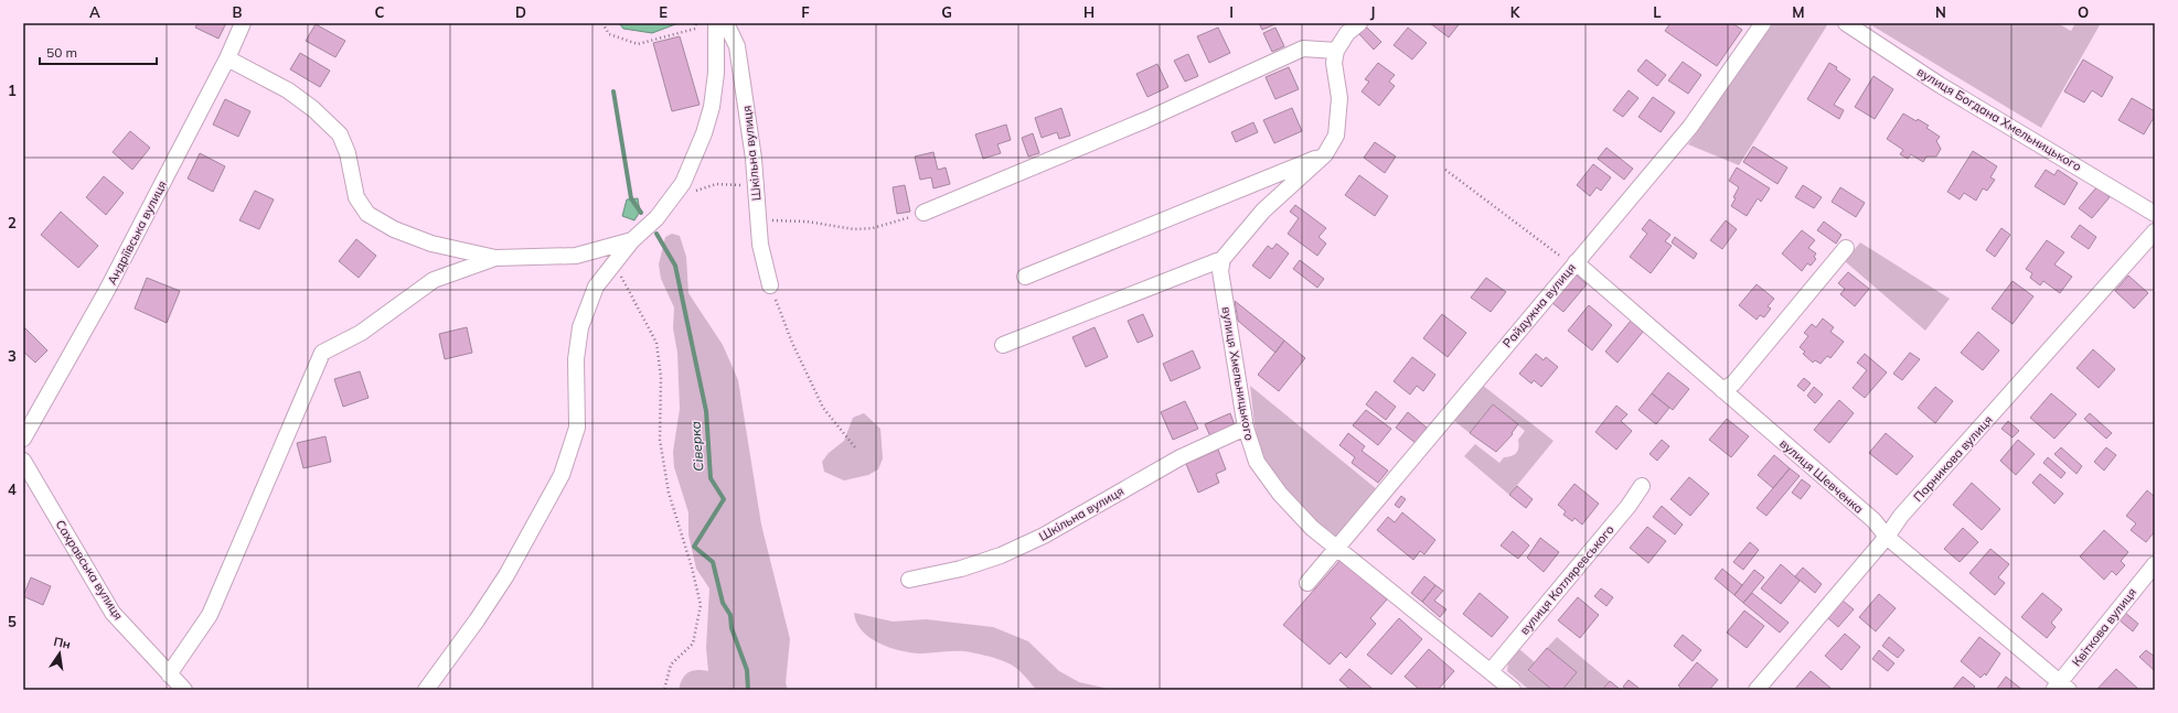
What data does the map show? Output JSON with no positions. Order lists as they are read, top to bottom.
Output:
{
  "streets": {
    "street": [
      "вулиця Богдана Хмельницького",
      "Шкільна вулиця",
      "Андріївська вулиця",
      "Райдужна вулиця",
      "вулиця Хмельницького",
      "Парникова вулиця",
      "вулиця Шевченка",
      "Сахравська вулиця",
      "вулиця Котляревського",
      "Квіткова вулиця"
    ]
  },
  "crossings": [
    ["Шкільна вулиця", "вулиця Хмельницького"],
    ["Райдужна вулиця", "вулиця Хмельницького"],
    ["Райдужна вулиця", "вулиця Шевченка"],
    ["вулиця Хмельницького", "вулиця Котляревського"],
    ["Парникова вулиця", "вулиця Шевченка"],
    ["вулиця Шевченка", "Квіткова вулиця"]
  ],
  "water": ["Сіверка"],
  "scale_bar": "50 m",
  "north": "top",
  "grid": {
    "columns": [
      "A",
      "B",
      "C",
      "D",
      "E",
      "F",
      "G",
      "H",
      "I",
      "J",
      "K",
      "L",
      "M",
      "N",
      "O"
    ],
    "rows": [
      "1",
      "2",
      "3",
      "4",
      "5"
    ]
  }
}
